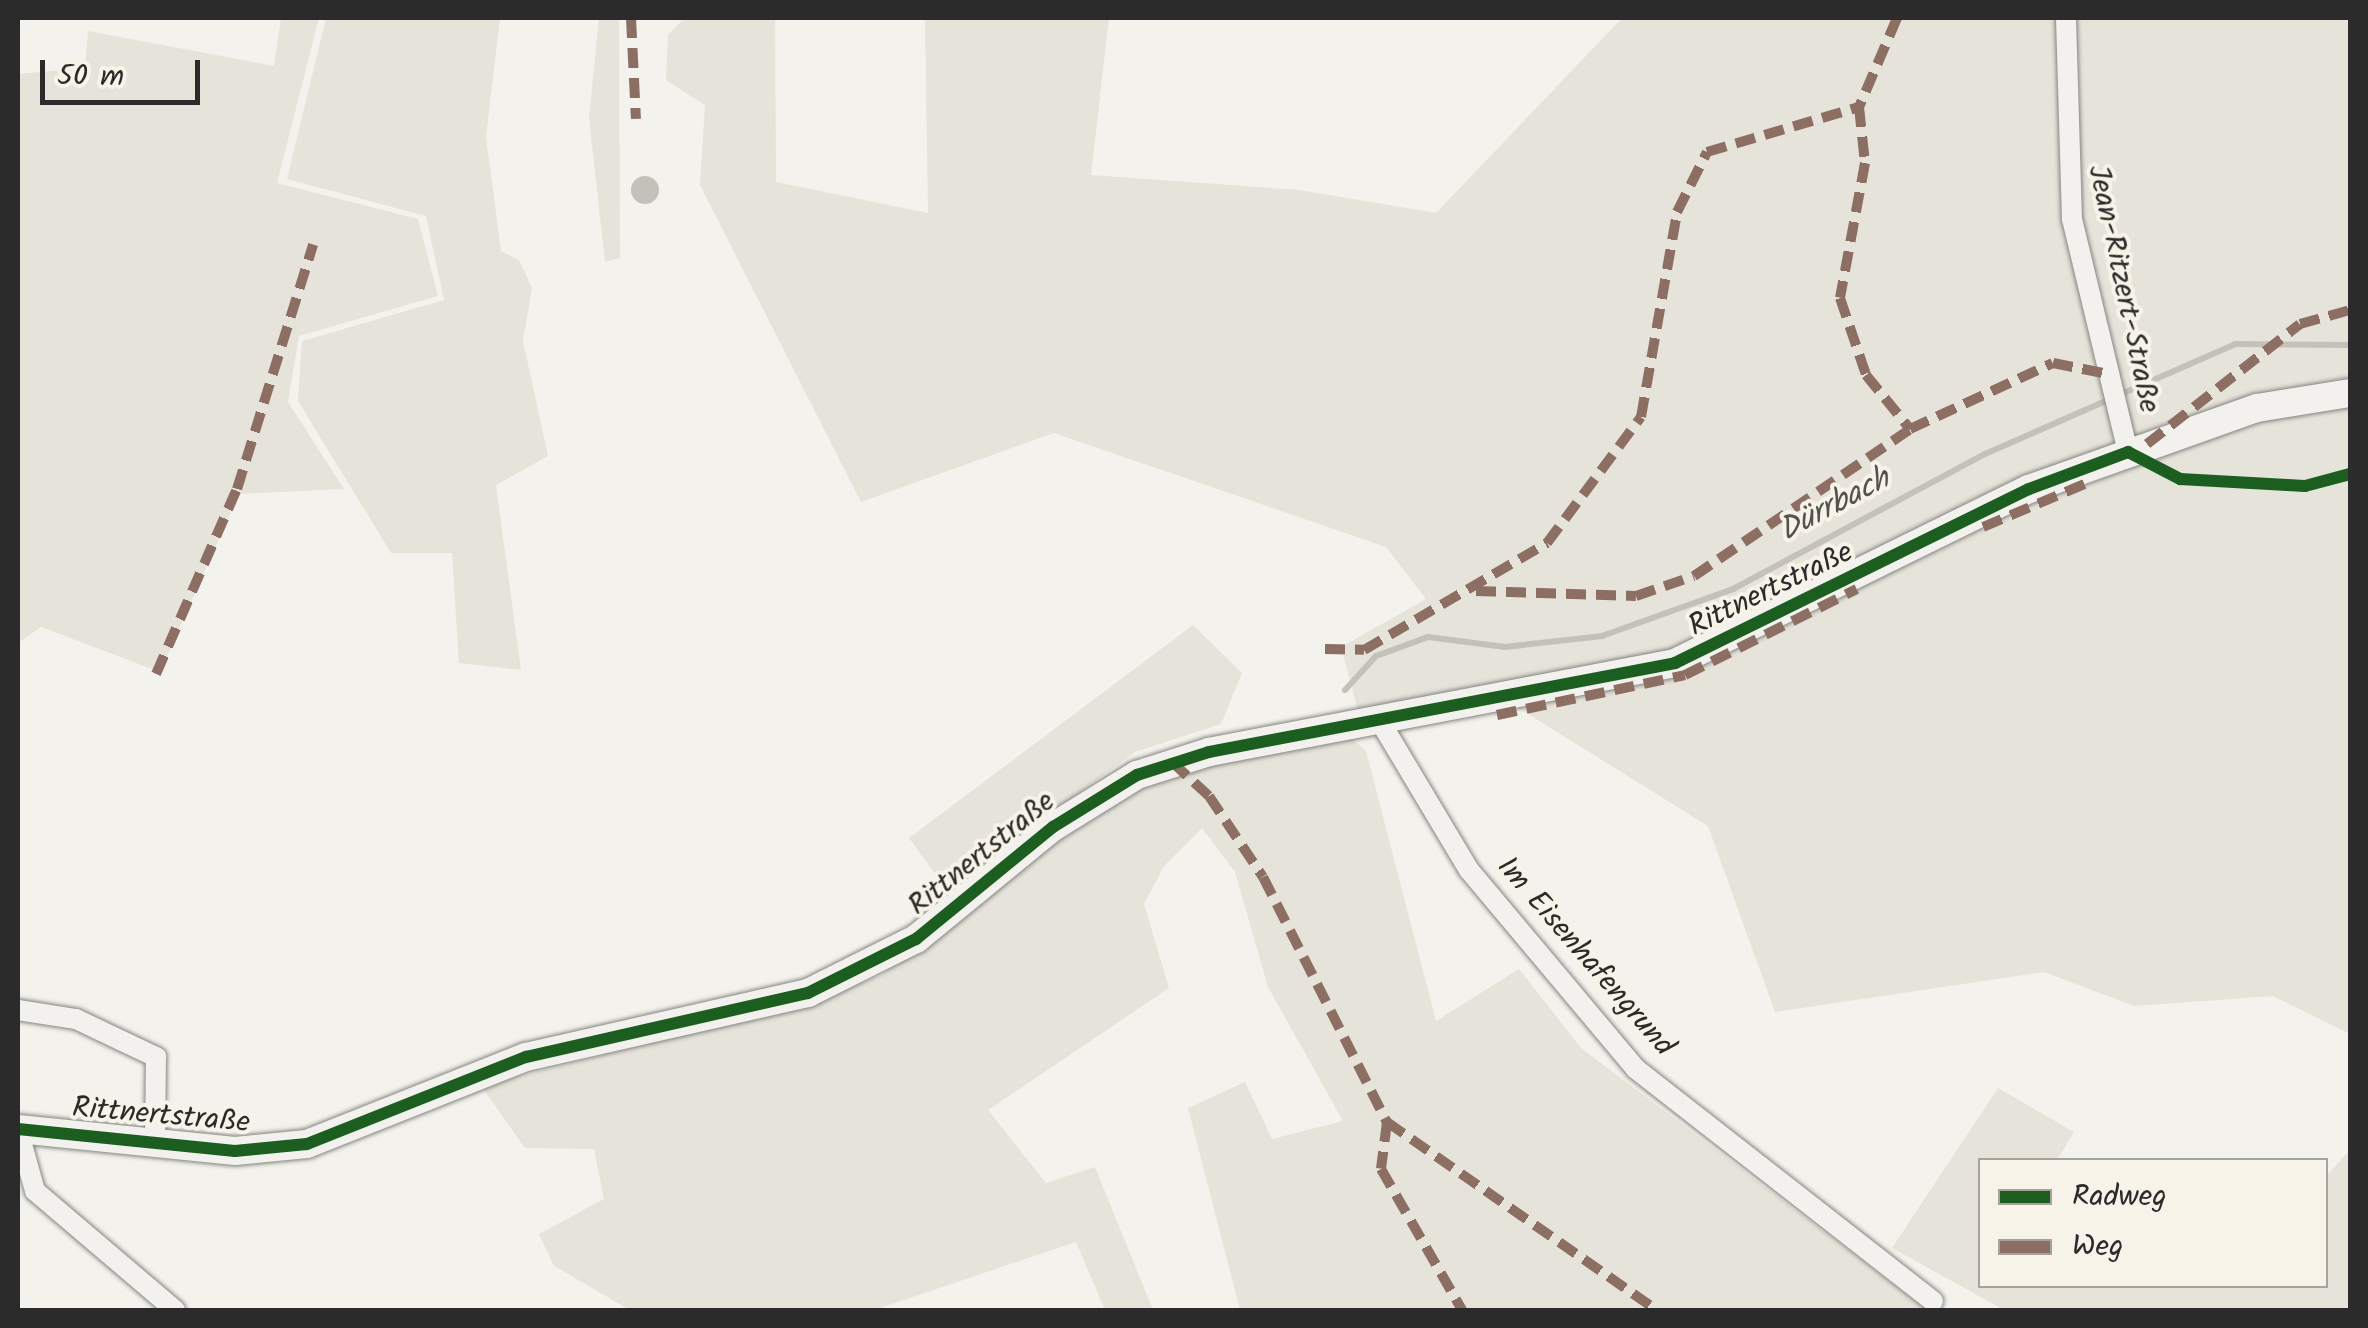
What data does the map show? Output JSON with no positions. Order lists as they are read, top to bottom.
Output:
{
  "streets": {
    "street": ["Jean-Ritzert-Straße", "Rittnertstraße", "Im Eisenhafengrund"]
  },
  "crossings": [
    ["Jean-Ritzert-Straße", "Rittnertstraße"],
    ["Rittnertstraße", "Im Eisenhafengrund"]
  ],
  "water": ["Dürrbach"],
  "legend": ["Radweg", "Weg"],
  "scale_bar": "50 m"
}
